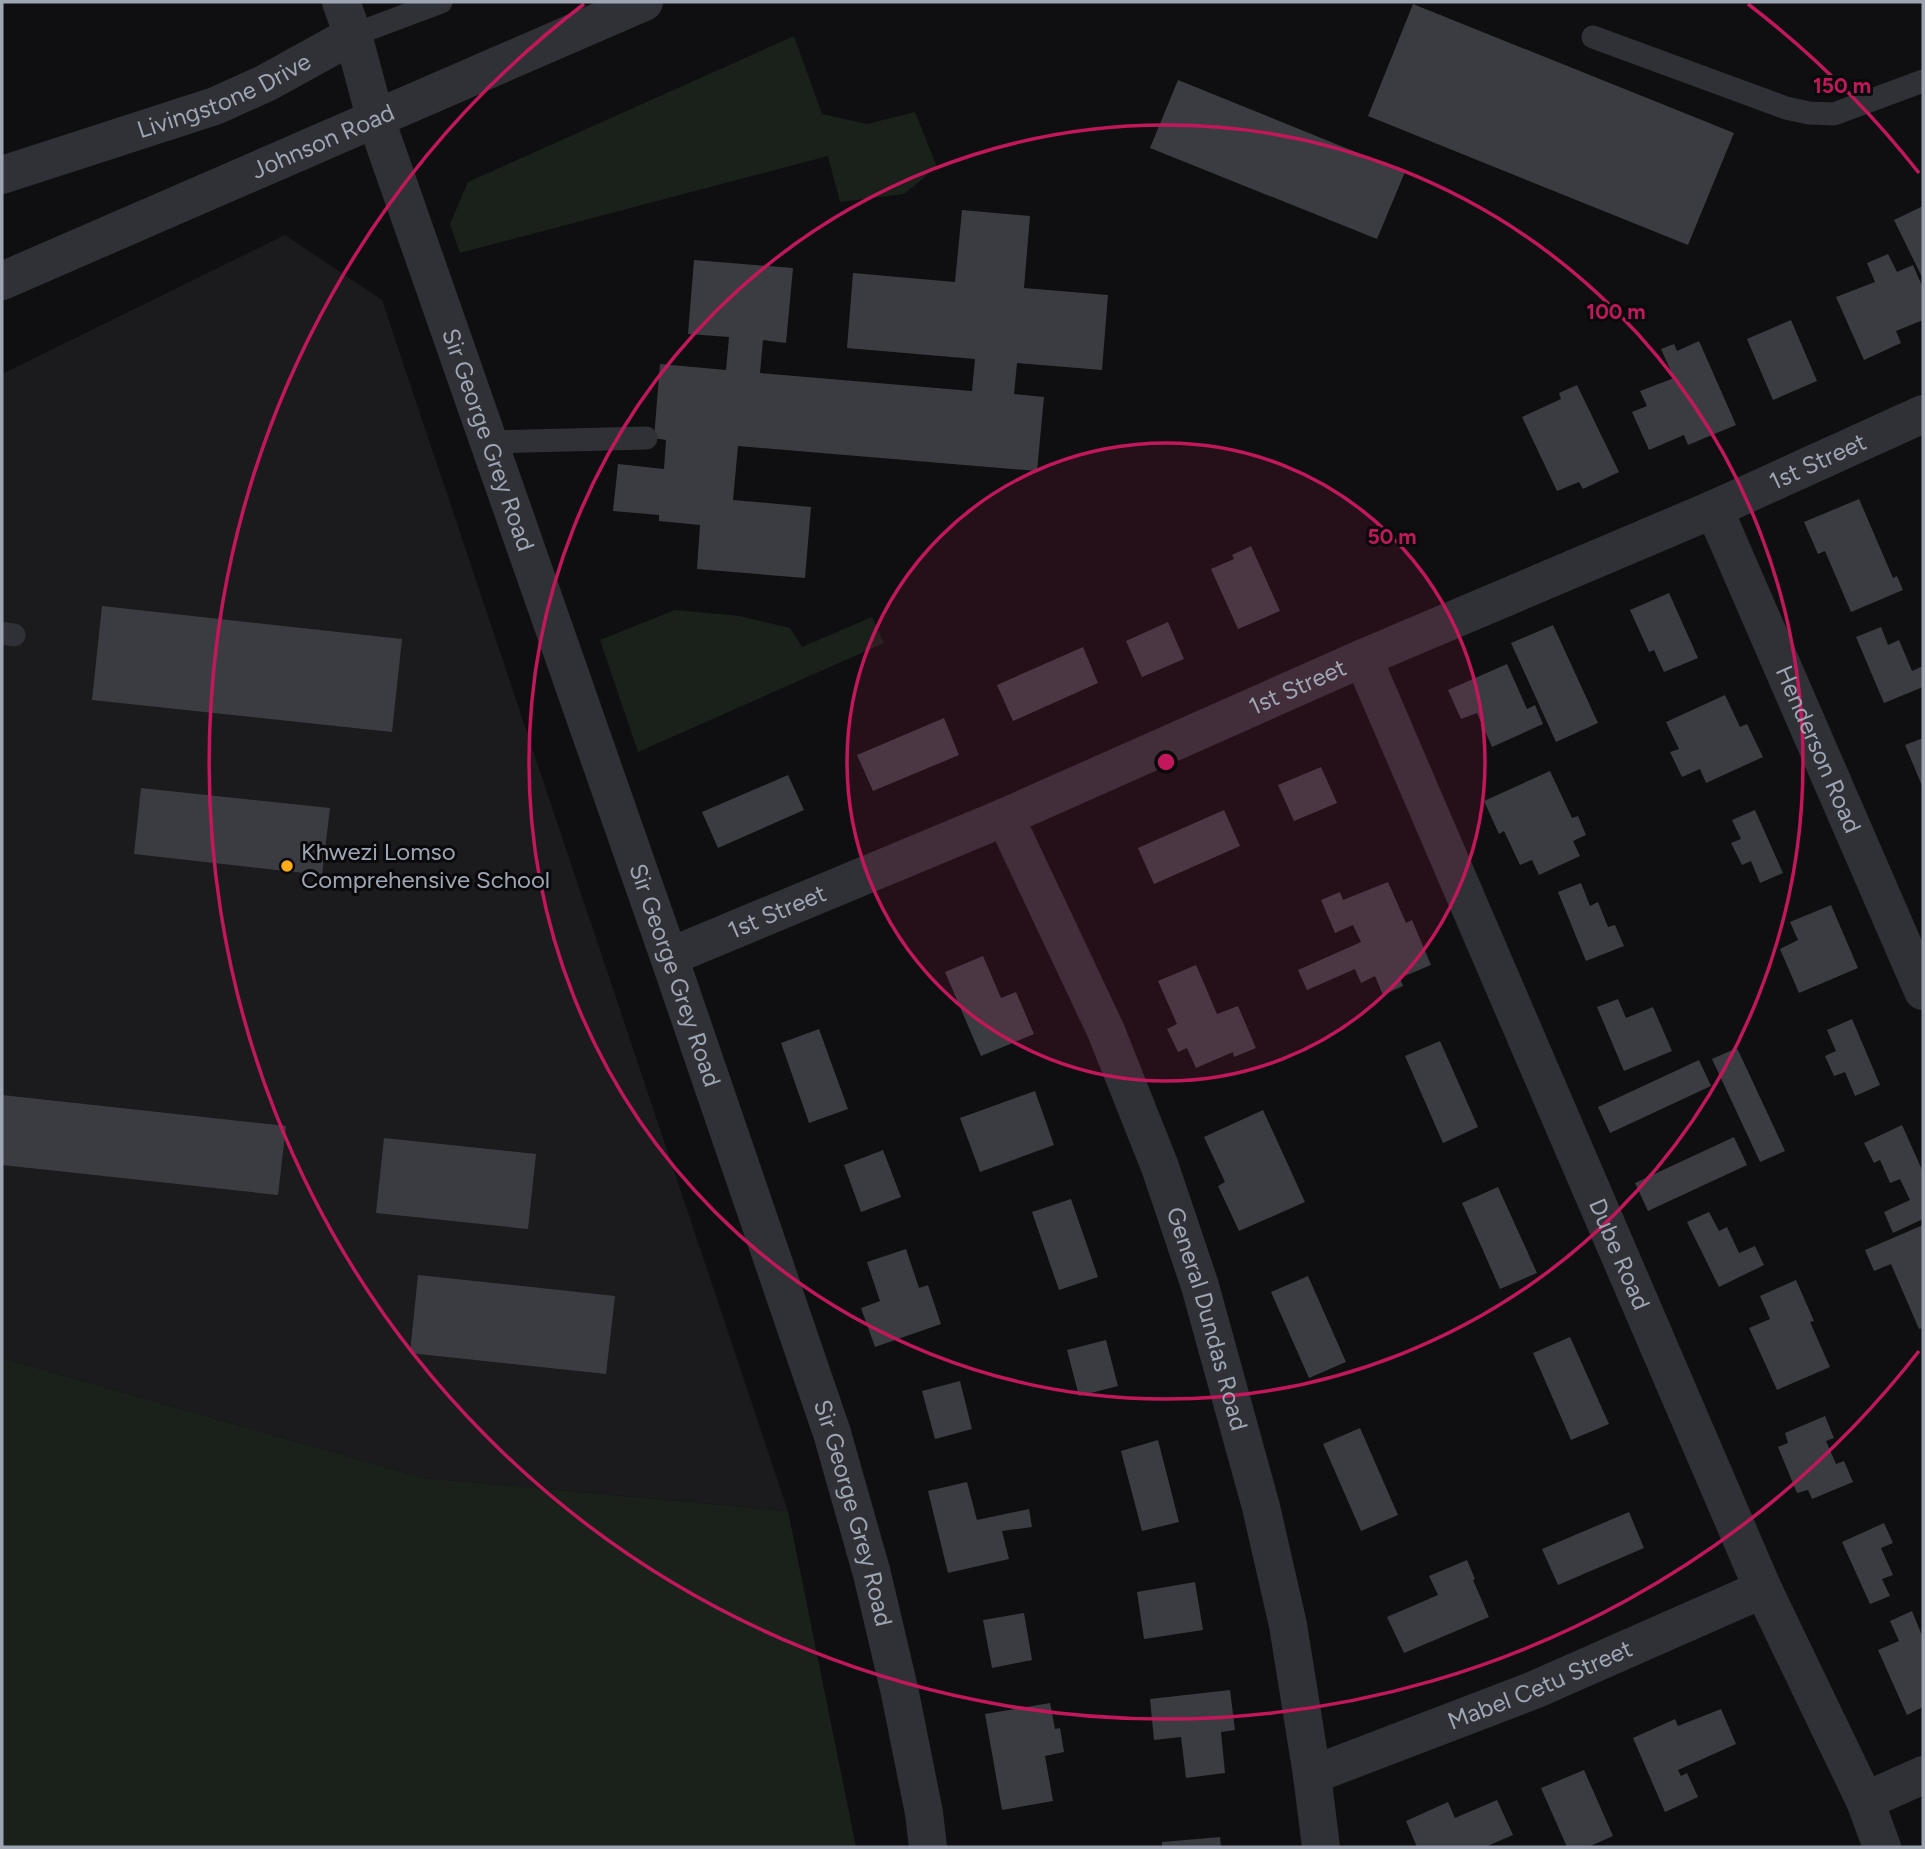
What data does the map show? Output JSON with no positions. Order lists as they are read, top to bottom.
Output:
{
  "streets": {
    "street": [
      "Livingstone Drive",
      "Johnson Road",
      "Sir George Grey Road",
      "1st Street",
      "Henderson Road",
      "Dube Road",
      "General Dundas Road",
      "Mabel Cetu Street"
    ]
  },
  "crossings": [
    ["Livingstone Drive", "Sir George Grey Road"],
    ["Johnson Road", "Sir George Grey Road"],
    ["Sir George Grey Road", "1st Street"],
    ["1st Street", "Henderson Road"],
    ["1st Street", "Dube Road"],
    ["1st Street", "General Dundas Road"],
    ["Dube Road", "Mabel Cetu Street"],
    ["General Dundas Road", "Mabel Cetu Street"]
  ],
  "places": ["Khwezi Lomso Comprehensive School"],
  "rings": ["150 m", "100 m", "50 m"]
}
